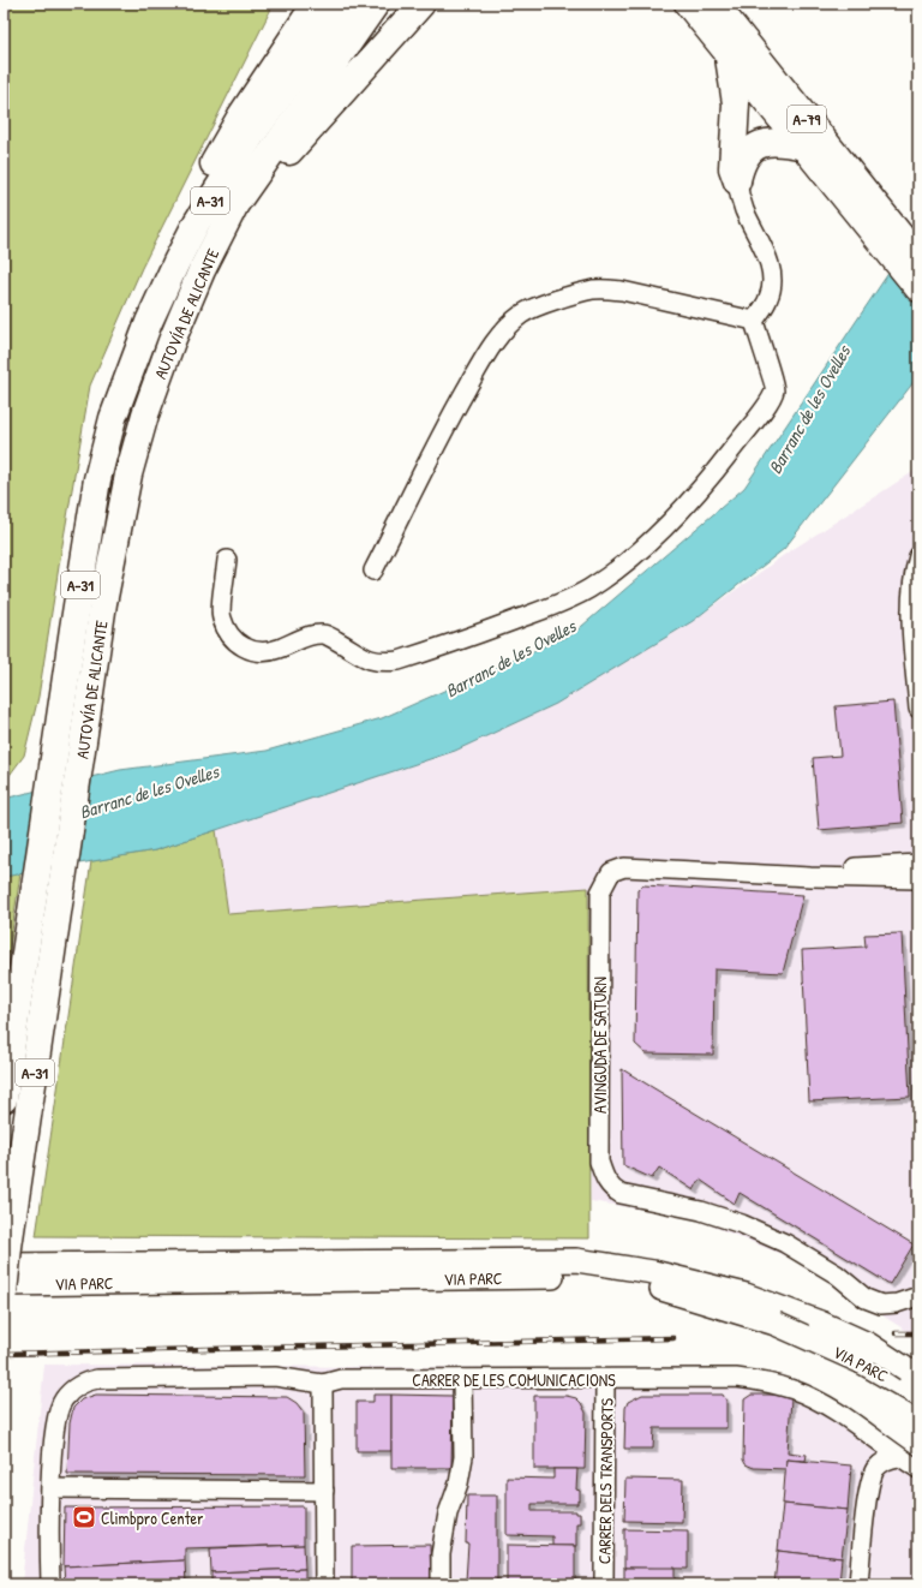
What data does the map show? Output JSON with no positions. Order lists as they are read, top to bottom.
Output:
{
  "streets": {
    "highway": ["A-79", "A-31", "AUTOVÍA DE ALICANTE"],
    "main road": ["VIA PARC"],
    "street": ["AVINGUDA DE SATURN", "CARRER DE LES COMUNICACIONS", "CARRER DELS TRANSPORTS"]
  },
  "crossings": [
    ["AUTOVÍA DE ALICANTE", "VIA PARC"],
    ["CARRER DE LES COMUNICACIONS", "CARRER DELS TRANSPORTS"]
  ],
  "water": ["Barranc de les Ovelles"],
  "places": {
    "sports": ["Climbpro Center"]
  }
}
